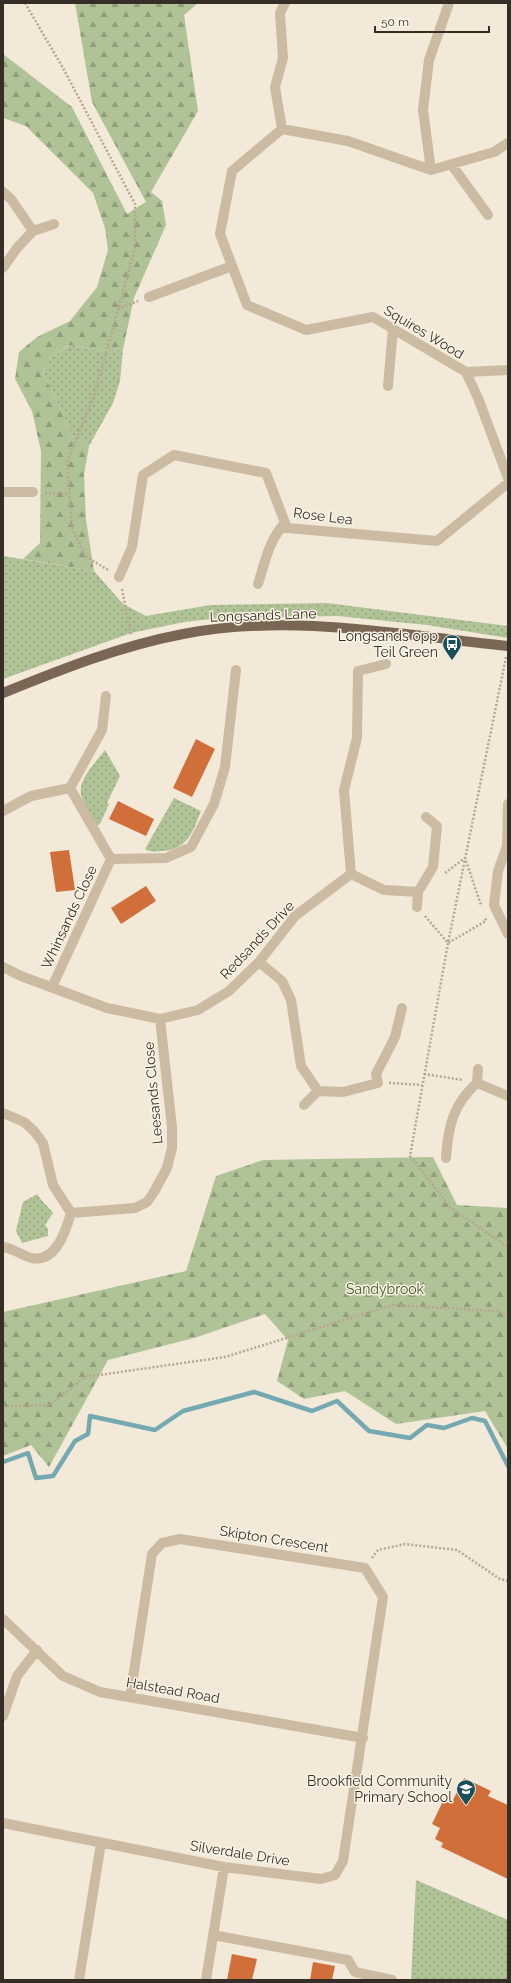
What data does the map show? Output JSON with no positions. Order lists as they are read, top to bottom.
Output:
{
  "streets": {
    "main road": ["Longsands Lane"],
    "street": [
      "Squires Wood",
      "Rose Lea",
      "Whinsands Close",
      "Redsands Drive",
      "Leesands Close",
      "Skipton Crescent",
      "Halstead Road",
      "Silverdale Drive"
    ]
  },
  "crossings": [
    ["Whinsands Close", "Redsands Drive"],
    ["Redsands Drive", "Leesands Close"],
    ["Skipton Crescent", "Halstead Road"],
    ["Halstead Road", "Silverdale Drive"]
  ],
  "parks": ["Sandybrook"],
  "places": {
    "bus stop": ["Longsands opp Teil Green"],
    "school or university": ["Brookfield Community Primary School"]
  },
  "scale_bar": "50 m"
}
